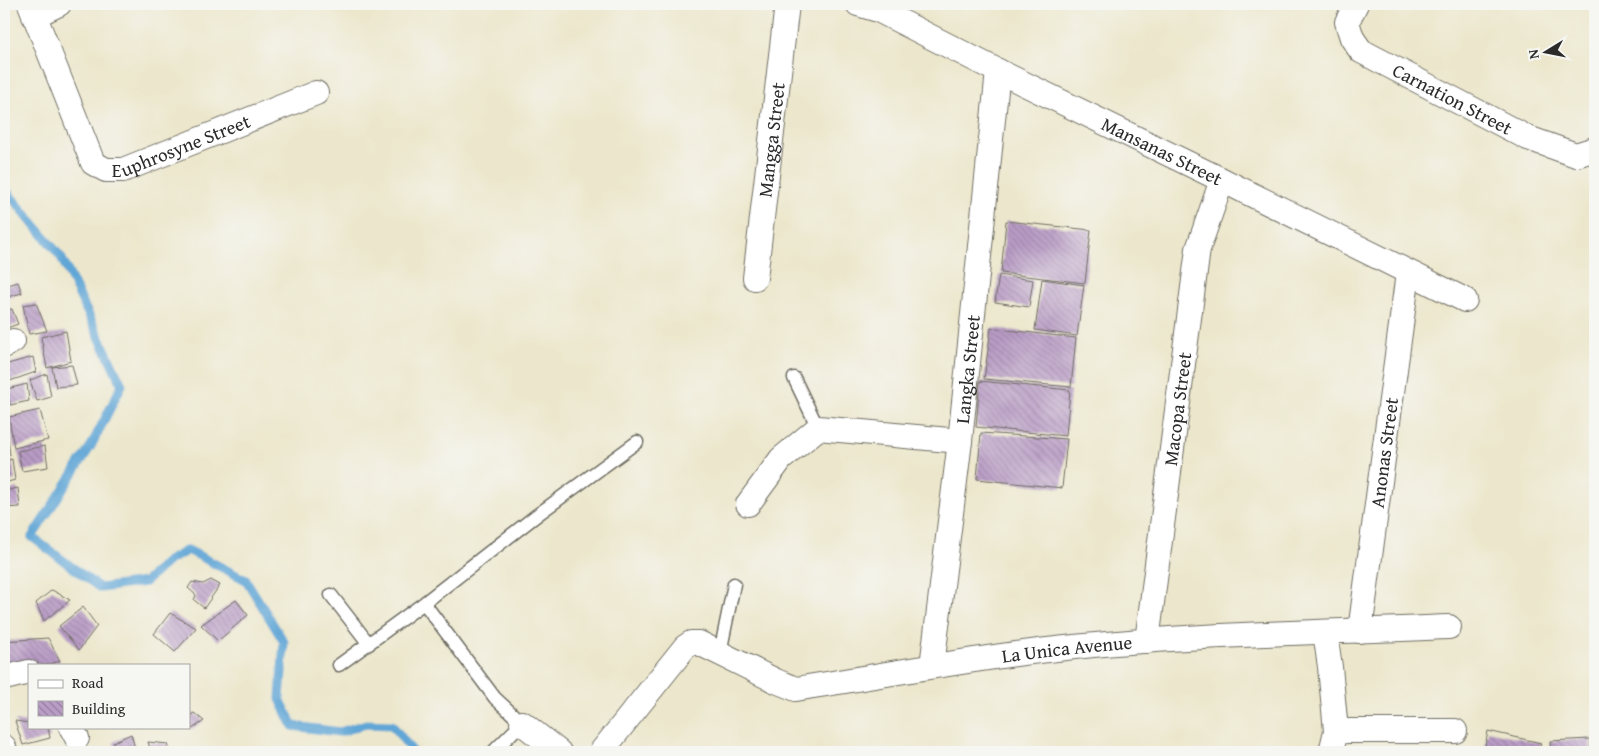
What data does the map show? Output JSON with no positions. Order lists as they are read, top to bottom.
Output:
{
  "streets": {
    "street": [
      "Carnation Street",
      "Mangga Street",
      "Euphrosyne Street",
      "Mansanas Street",
      "Langka Street",
      "Macopa Street",
      "Anonas Street",
      "La Unica Avenue"
    ]
  },
  "crossings": [
    ["Mansanas Street", "Langka Street"],
    ["Mansanas Street", "Macopa Street"],
    ["Mansanas Street", "Anonas Street"],
    ["Langka Street", "La Unica Avenue"],
    ["Macopa Street", "La Unica Avenue"],
    ["Anonas Street", "La Unica Avenue"]
  ],
  "legend": ["Road", "Building"],
  "north": "left"
}
